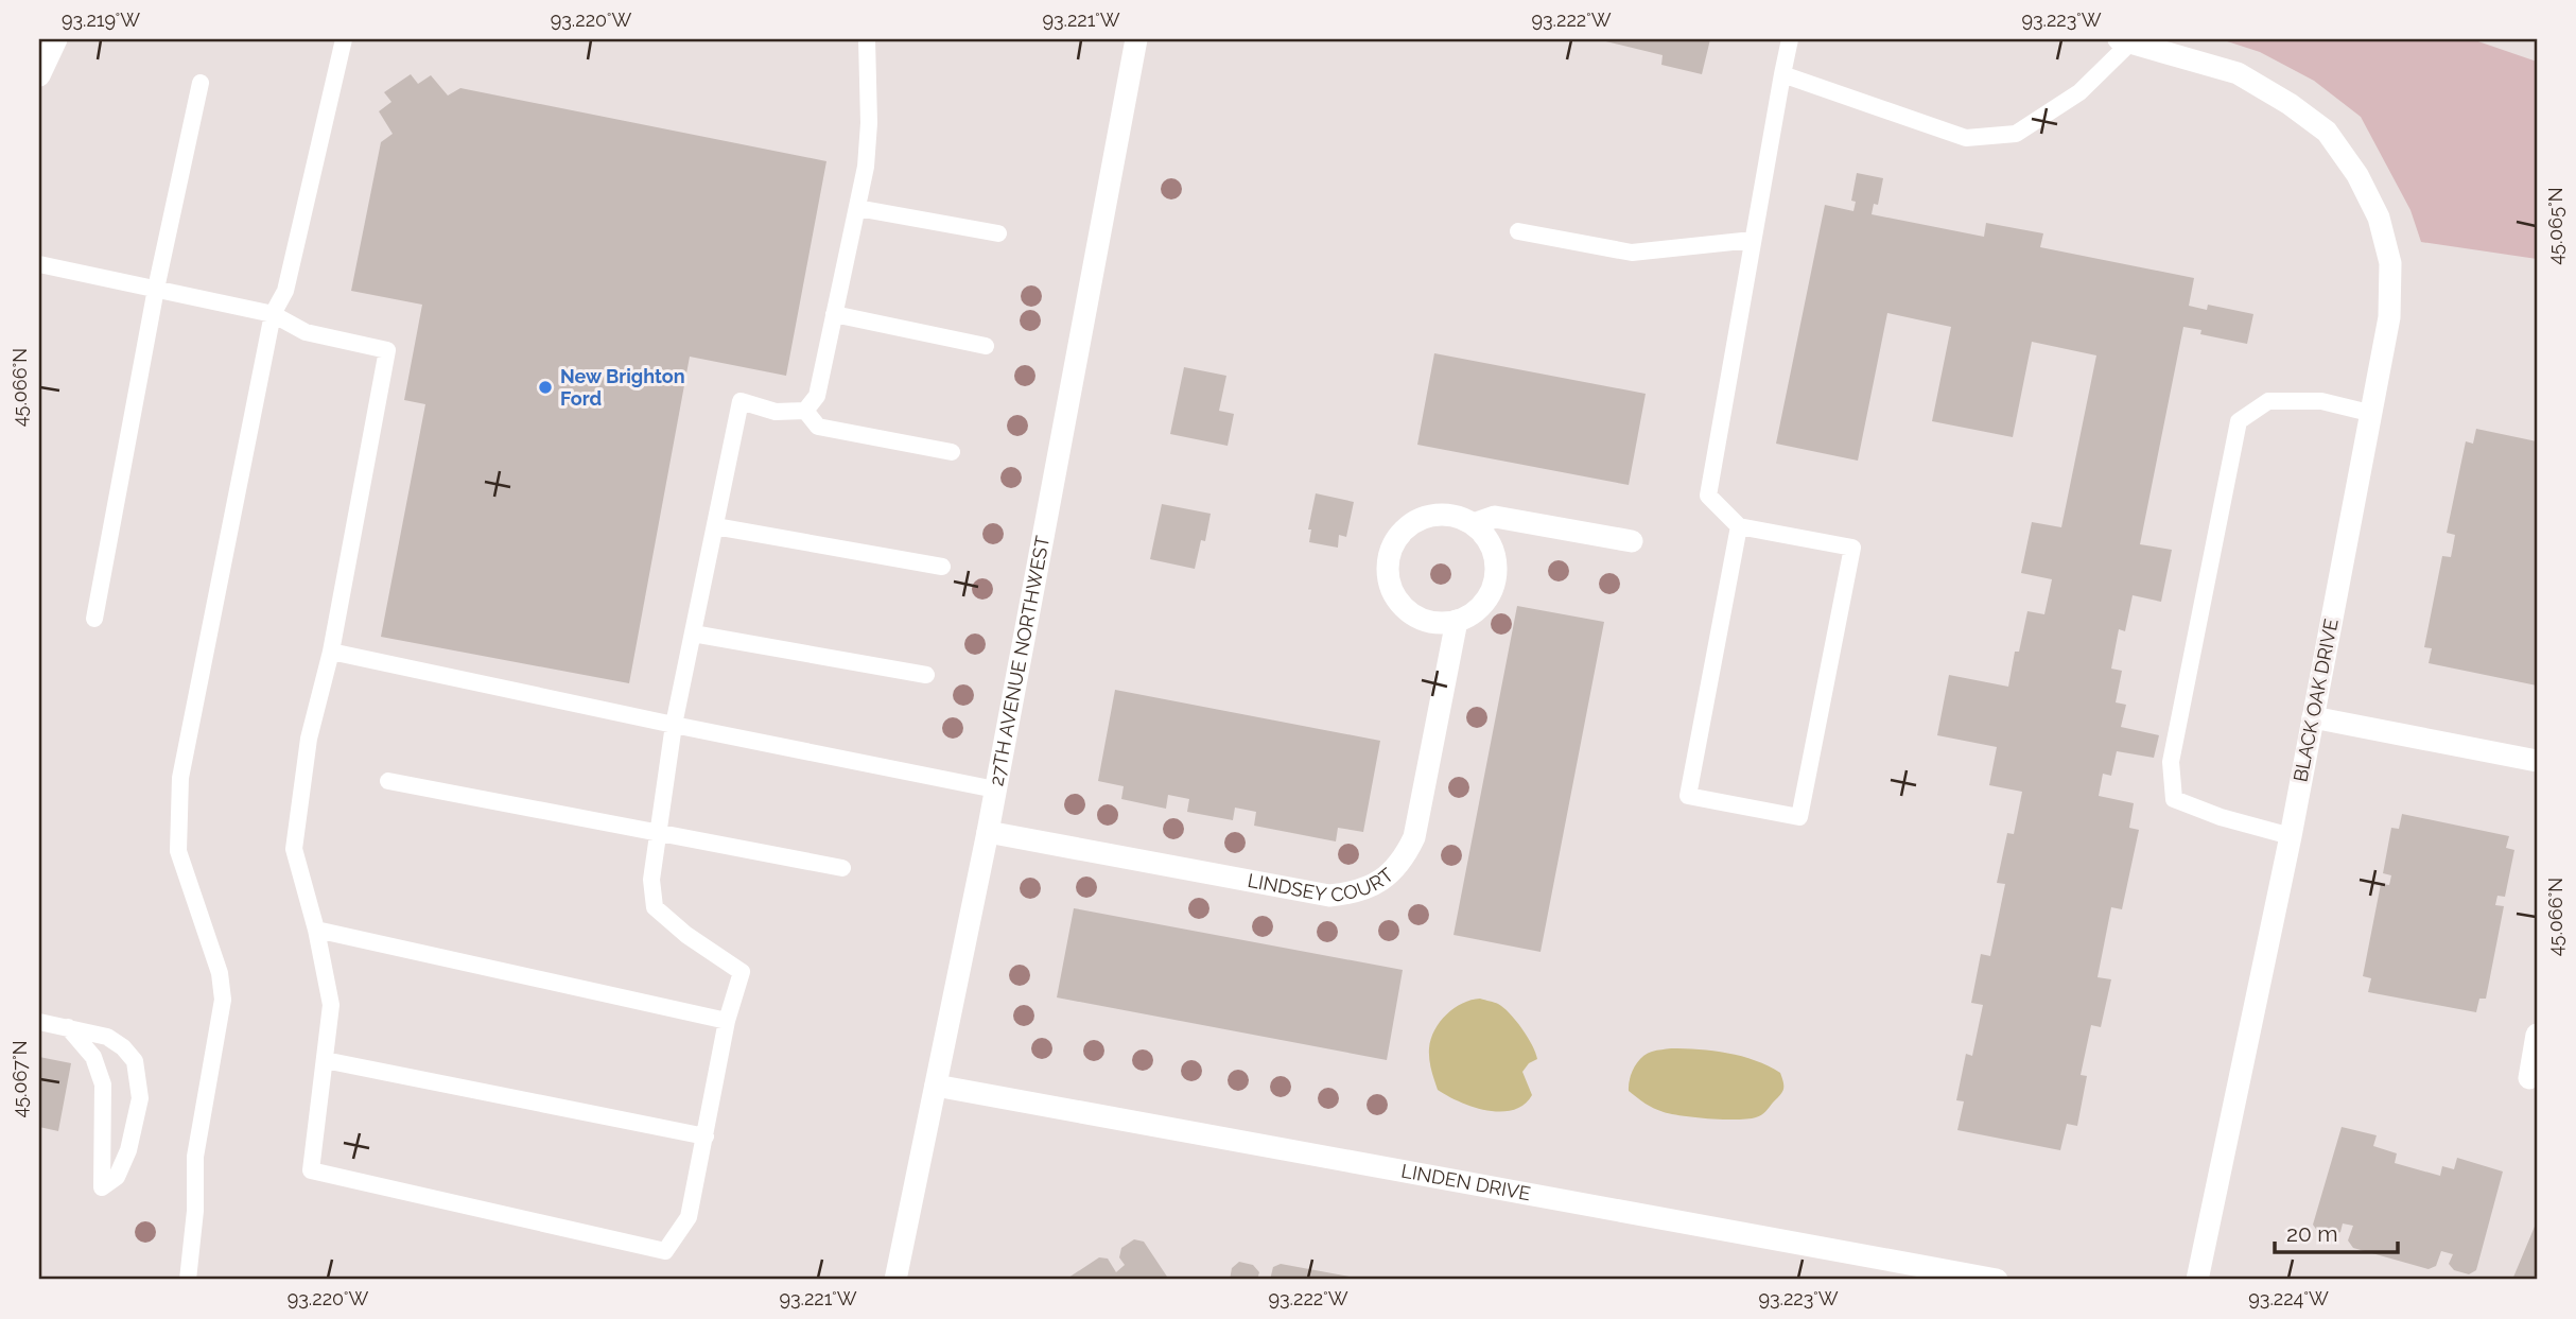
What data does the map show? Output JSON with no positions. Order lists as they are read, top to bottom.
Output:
{
  "streets": {
    "street": [
      "27TH AVENUE NORTHWEST",
      "BLACK OAK DRIVE",
      "LINDSEY COURT",
      "LINDEN DRIVE"
    ]
  },
  "crossings": [
    ["27TH AVENUE NORTHWEST", "LINDSEY COURT"],
    ["27TH AVENUE NORTHWEST", "LINDEN DRIVE"]
  ],
  "places": ["New Brighton Ford"],
  "scale_bar": "20 m",
  "coordinates": [
    "93.219°W",
    "93.220°W",
    "93.221°W",
    "93.222°W",
    "93.223°W",
    "45.065°N",
    "45.066°N",
    "45.067°N",
    "93.224°W"
  ]
}
